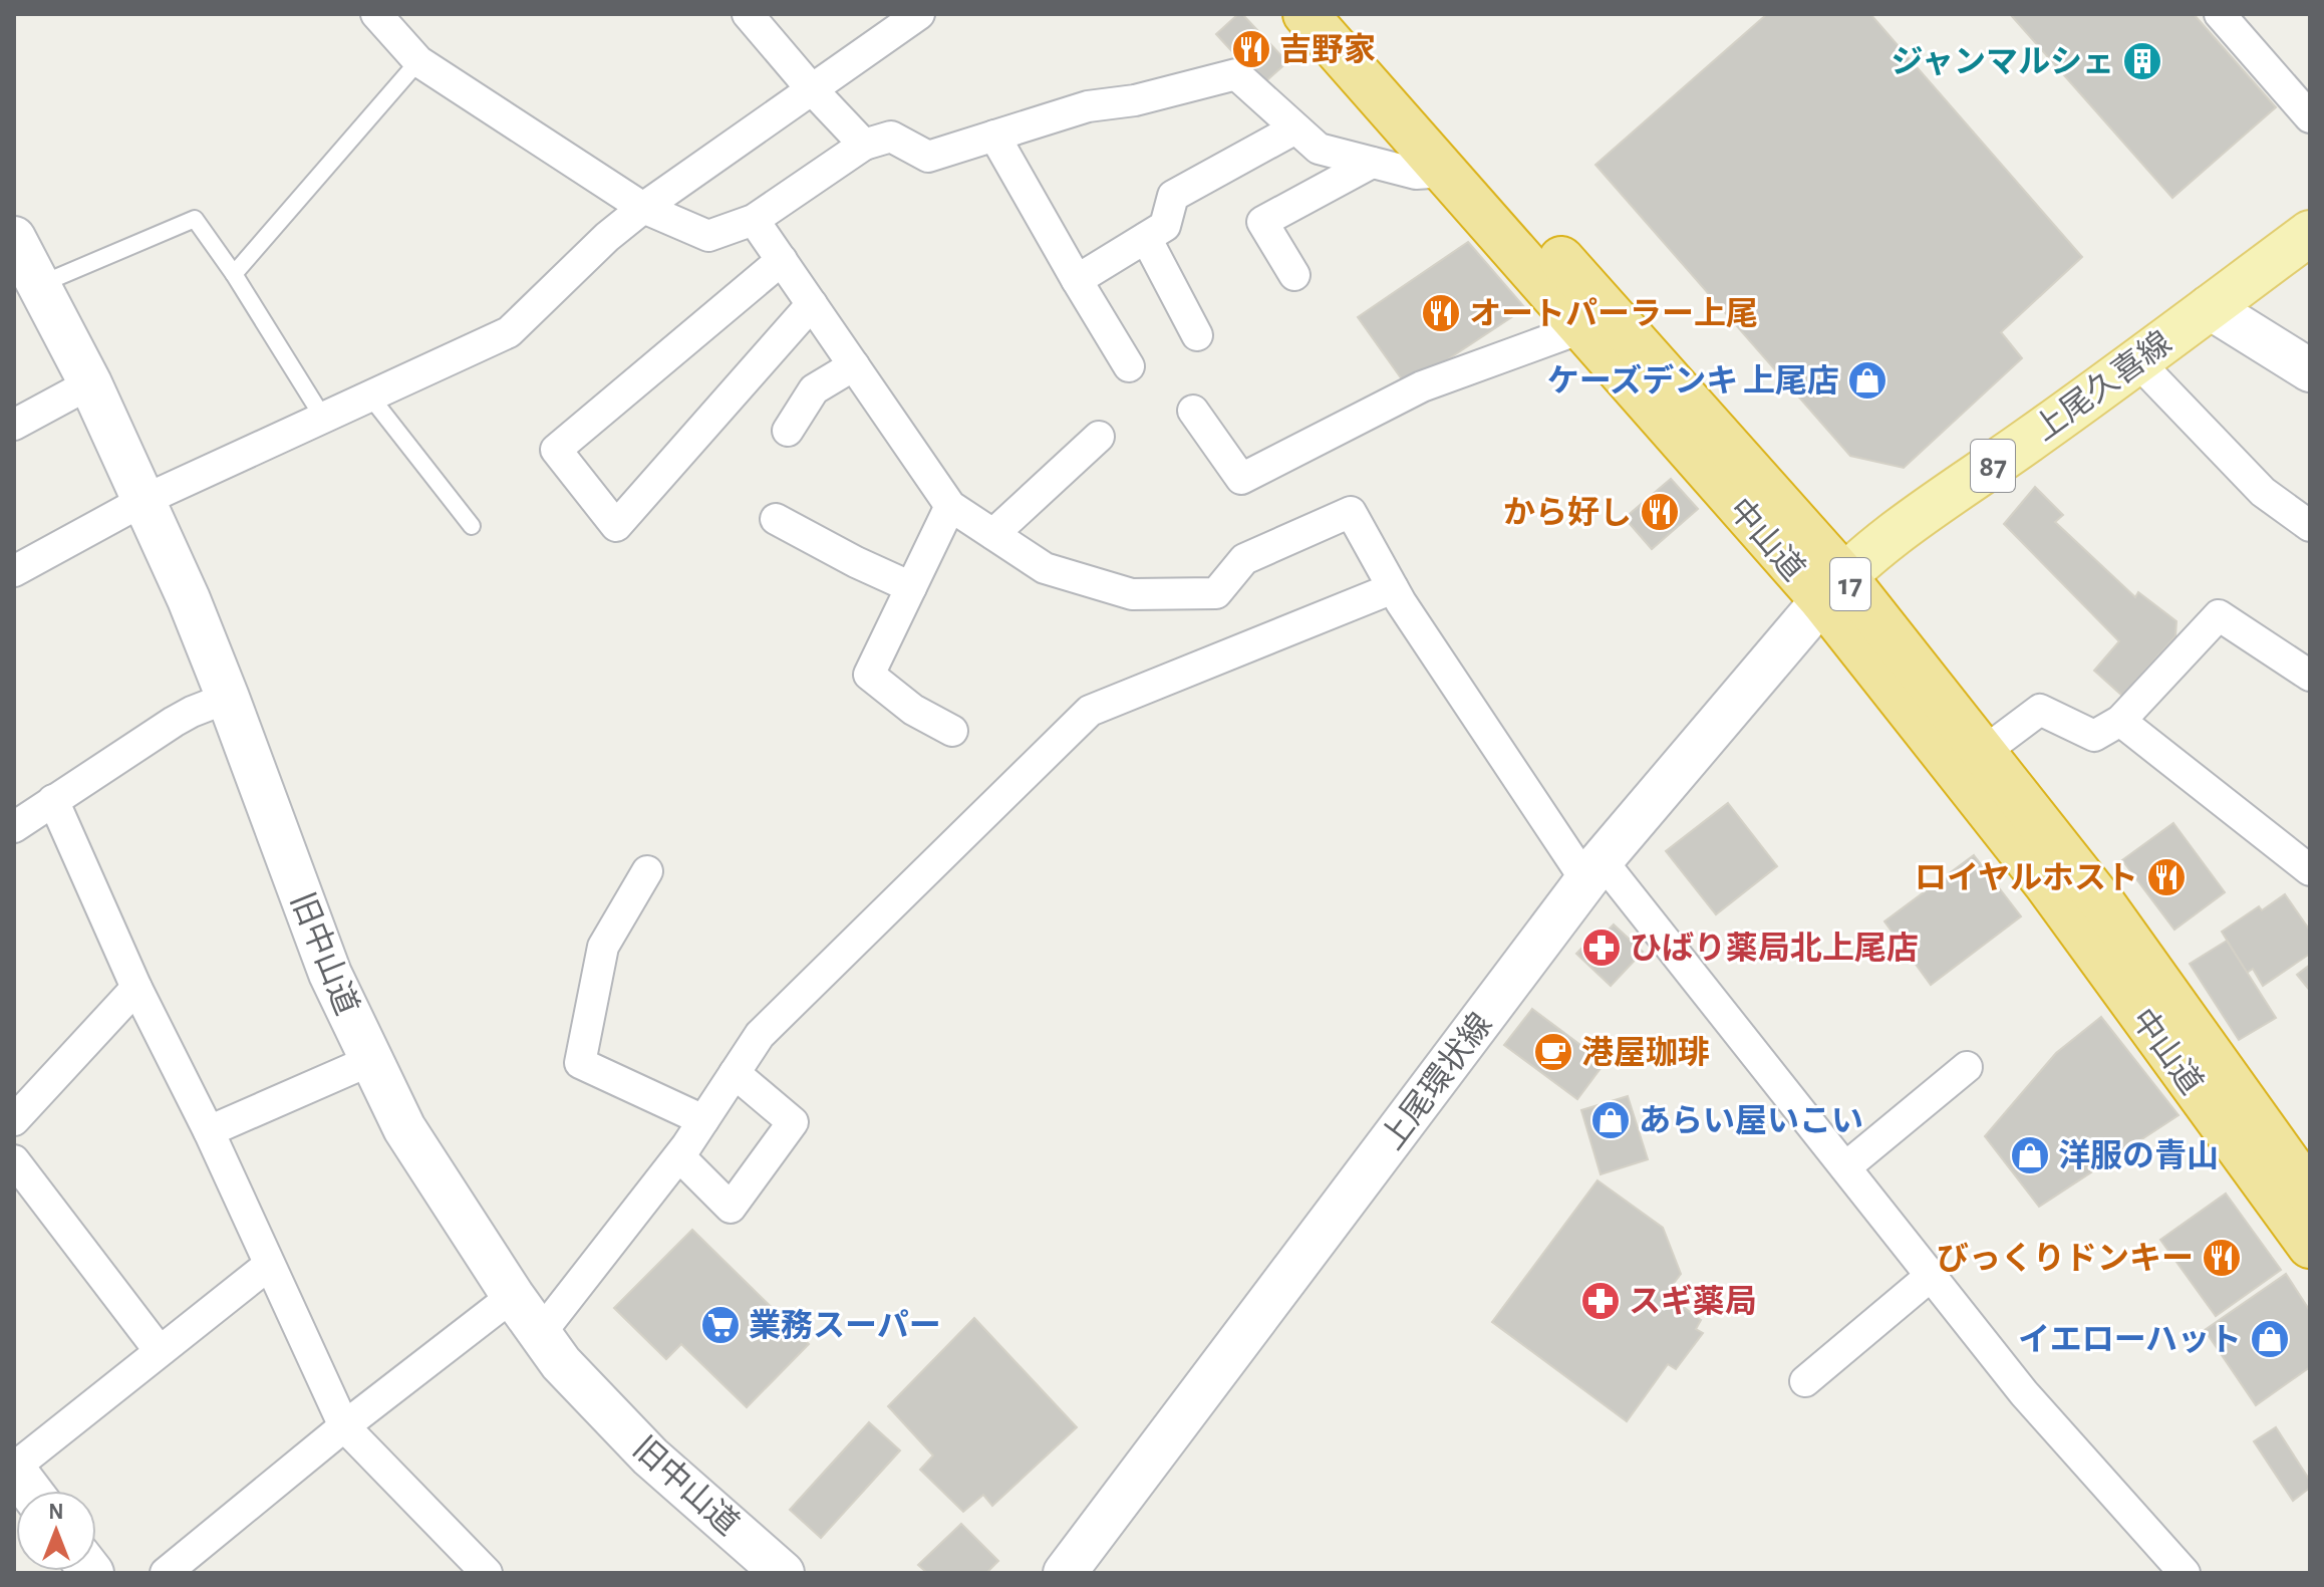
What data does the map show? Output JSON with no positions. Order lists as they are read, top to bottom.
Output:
{
  "streets": {
    "highway": ["中山道", "17"],
    "main road": [
      "上尾久喜線",
      "87",
      "旧中山道",
      "上尾環状線"
    ]
  },
  "crossings": [
    ["上尾久喜線", "中山道"],
    ["上尾久喜線", "上尾環状線"],
    ["中山道", "上尾環状線"]
  ],
  "places": {
    "restaurant": [
      "吉野家",
      "オートパーラー上尾",
      "から好し",
      "ロイヤルホスト",
      "びっくりドンキー"
    ],
    "building": ["ジャンマルシェ"],
    "shop": [
      "ケーズデンキ 上尾店",
      "あらい屋いこい",
      "洋服の青山",
      "イエローハット"
    ],
    "pharmacy": ["ひばり薬局北上尾店", "スギ薬局"],
    "cafe": ["港屋珈琲"],
    "supermarket": ["業務スーパー"]
  },
  "north": "top"
}
